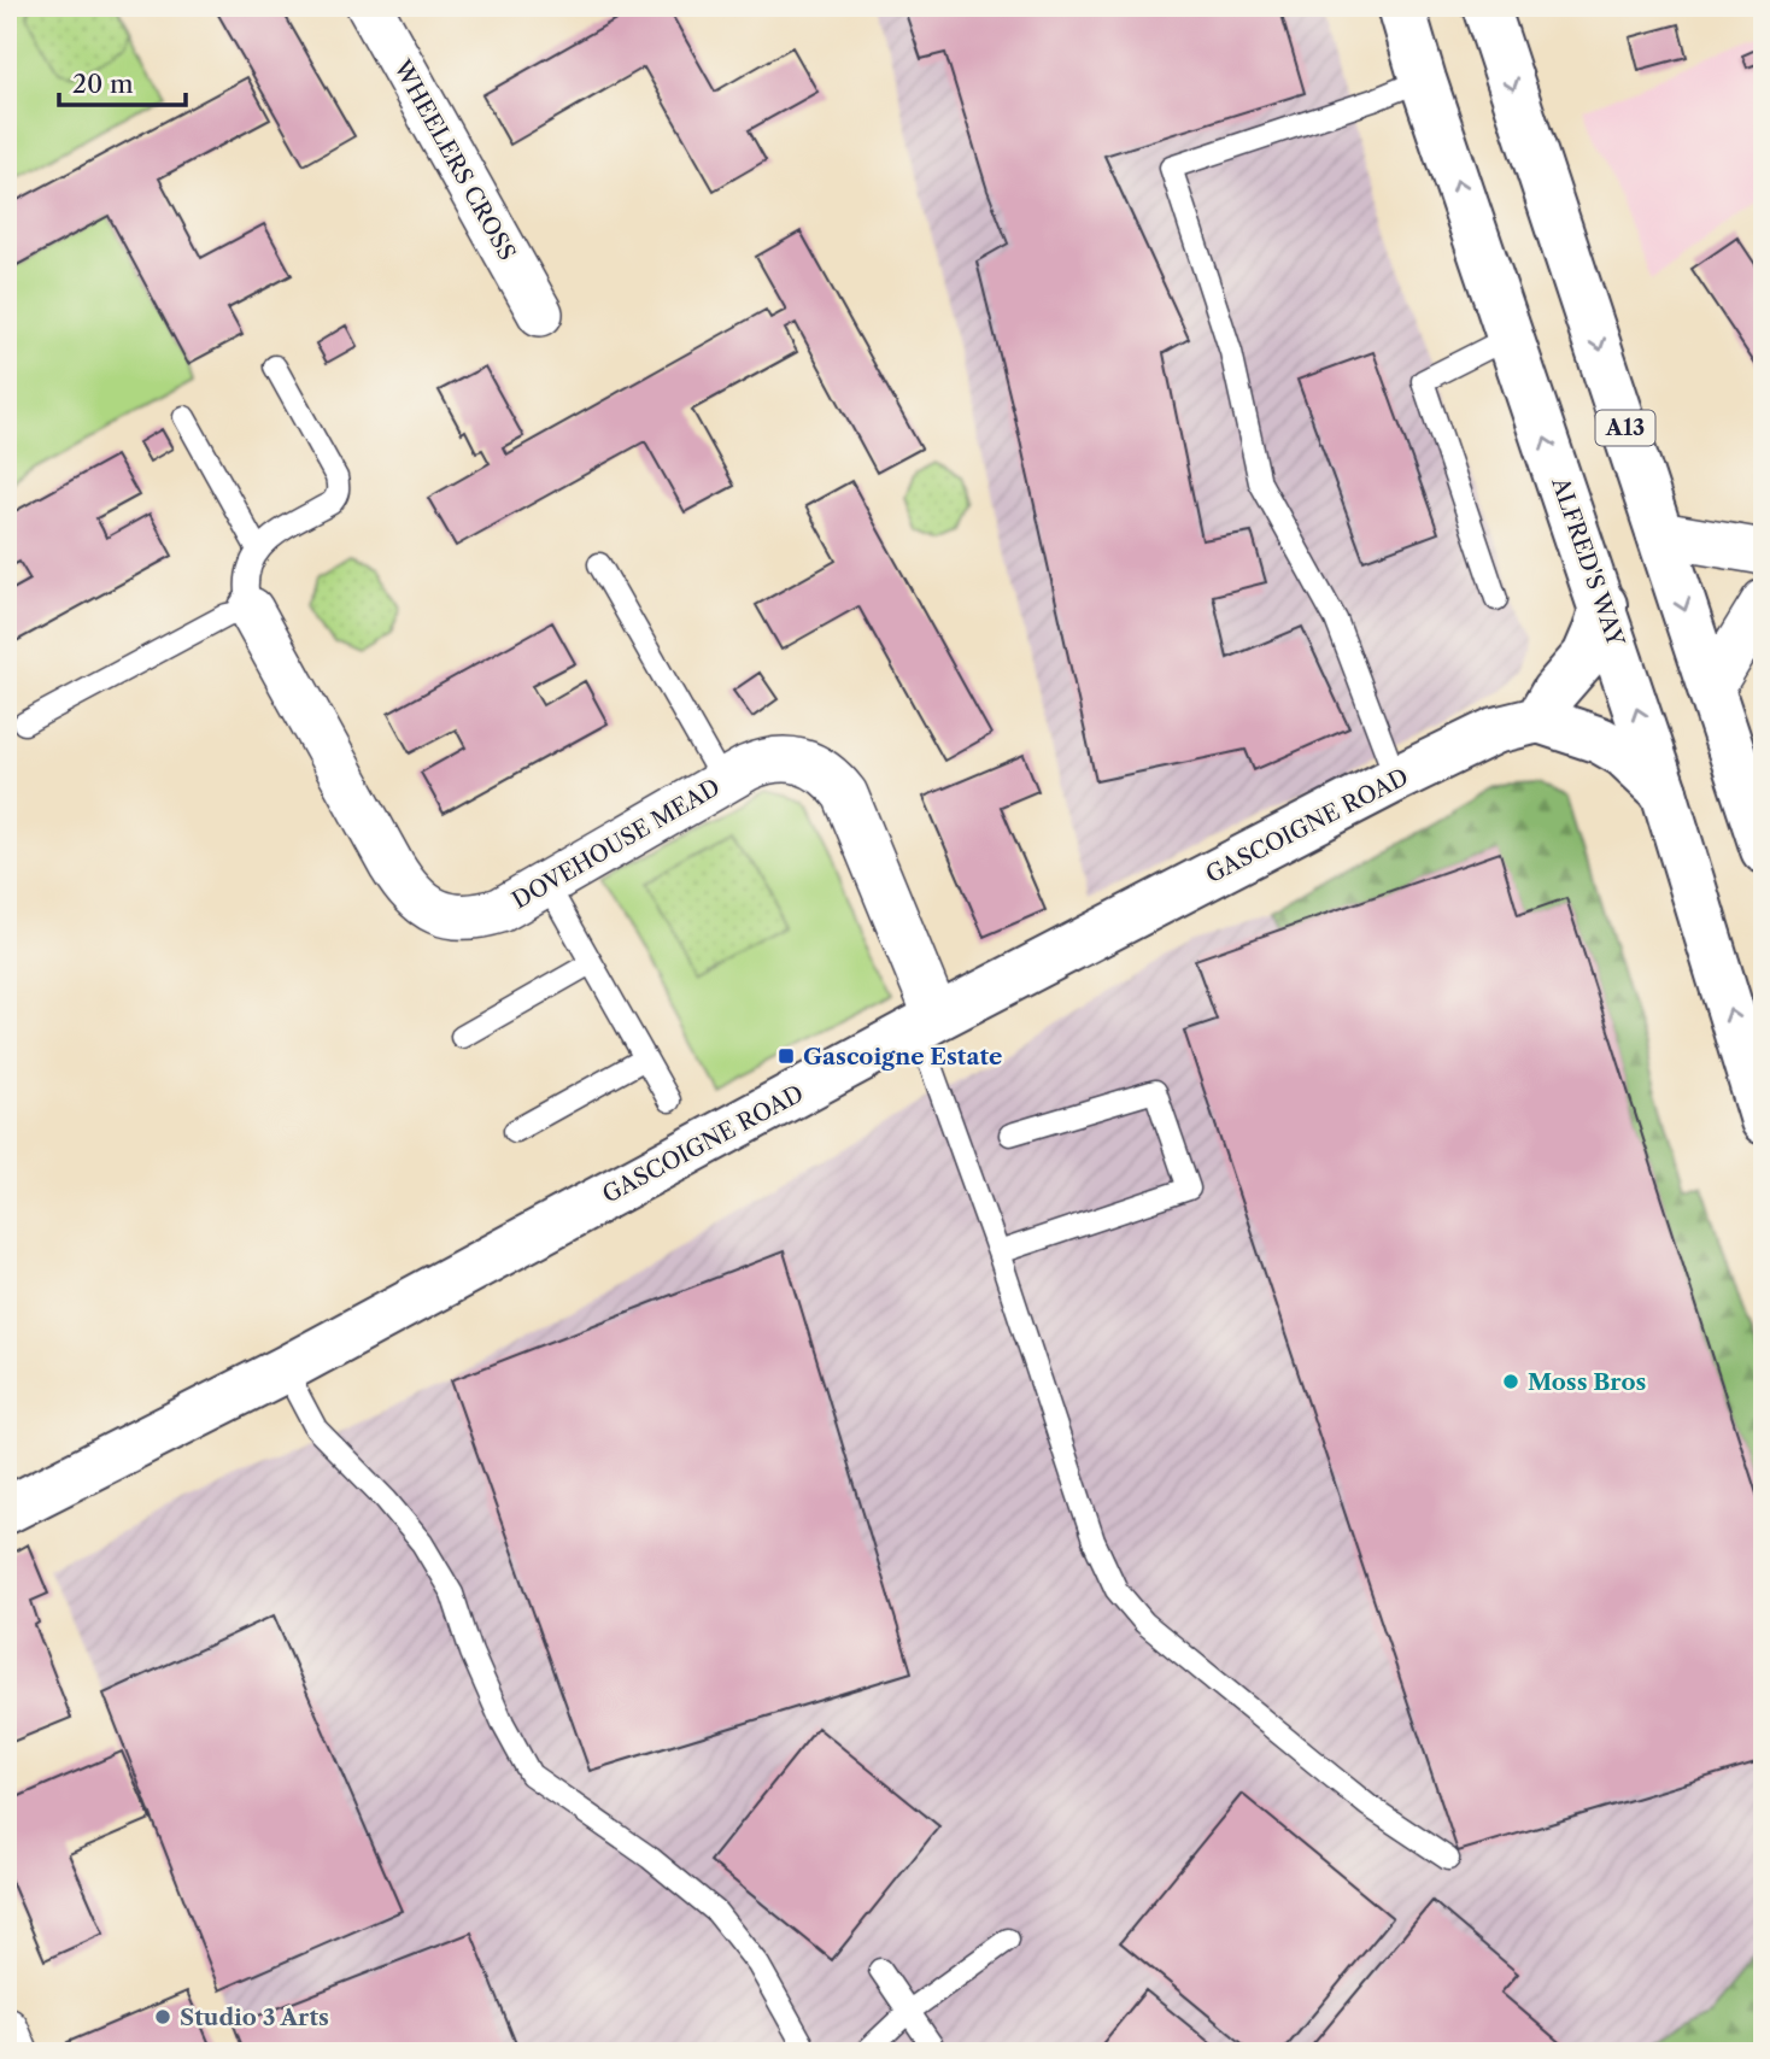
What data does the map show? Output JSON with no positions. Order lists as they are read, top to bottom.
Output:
{
  "streets": {
    "main road": ["A13", "ALFRED'S WAY", "GASCOIGNE ROAD"],
    "street": ["WHEELERS CROSS", "DOVEHOUSE MEAD"]
  },
  "crossings": [
    ["GASCOIGNE ROAD", "DOVEHOUSE MEAD"]
  ],
  "places": {
    "transit": ["Gascoigne Estate"],
    "other": ["Moss Bros", "Studio 3 Arts"]
  },
  "scale_bar": "20 m"
}
